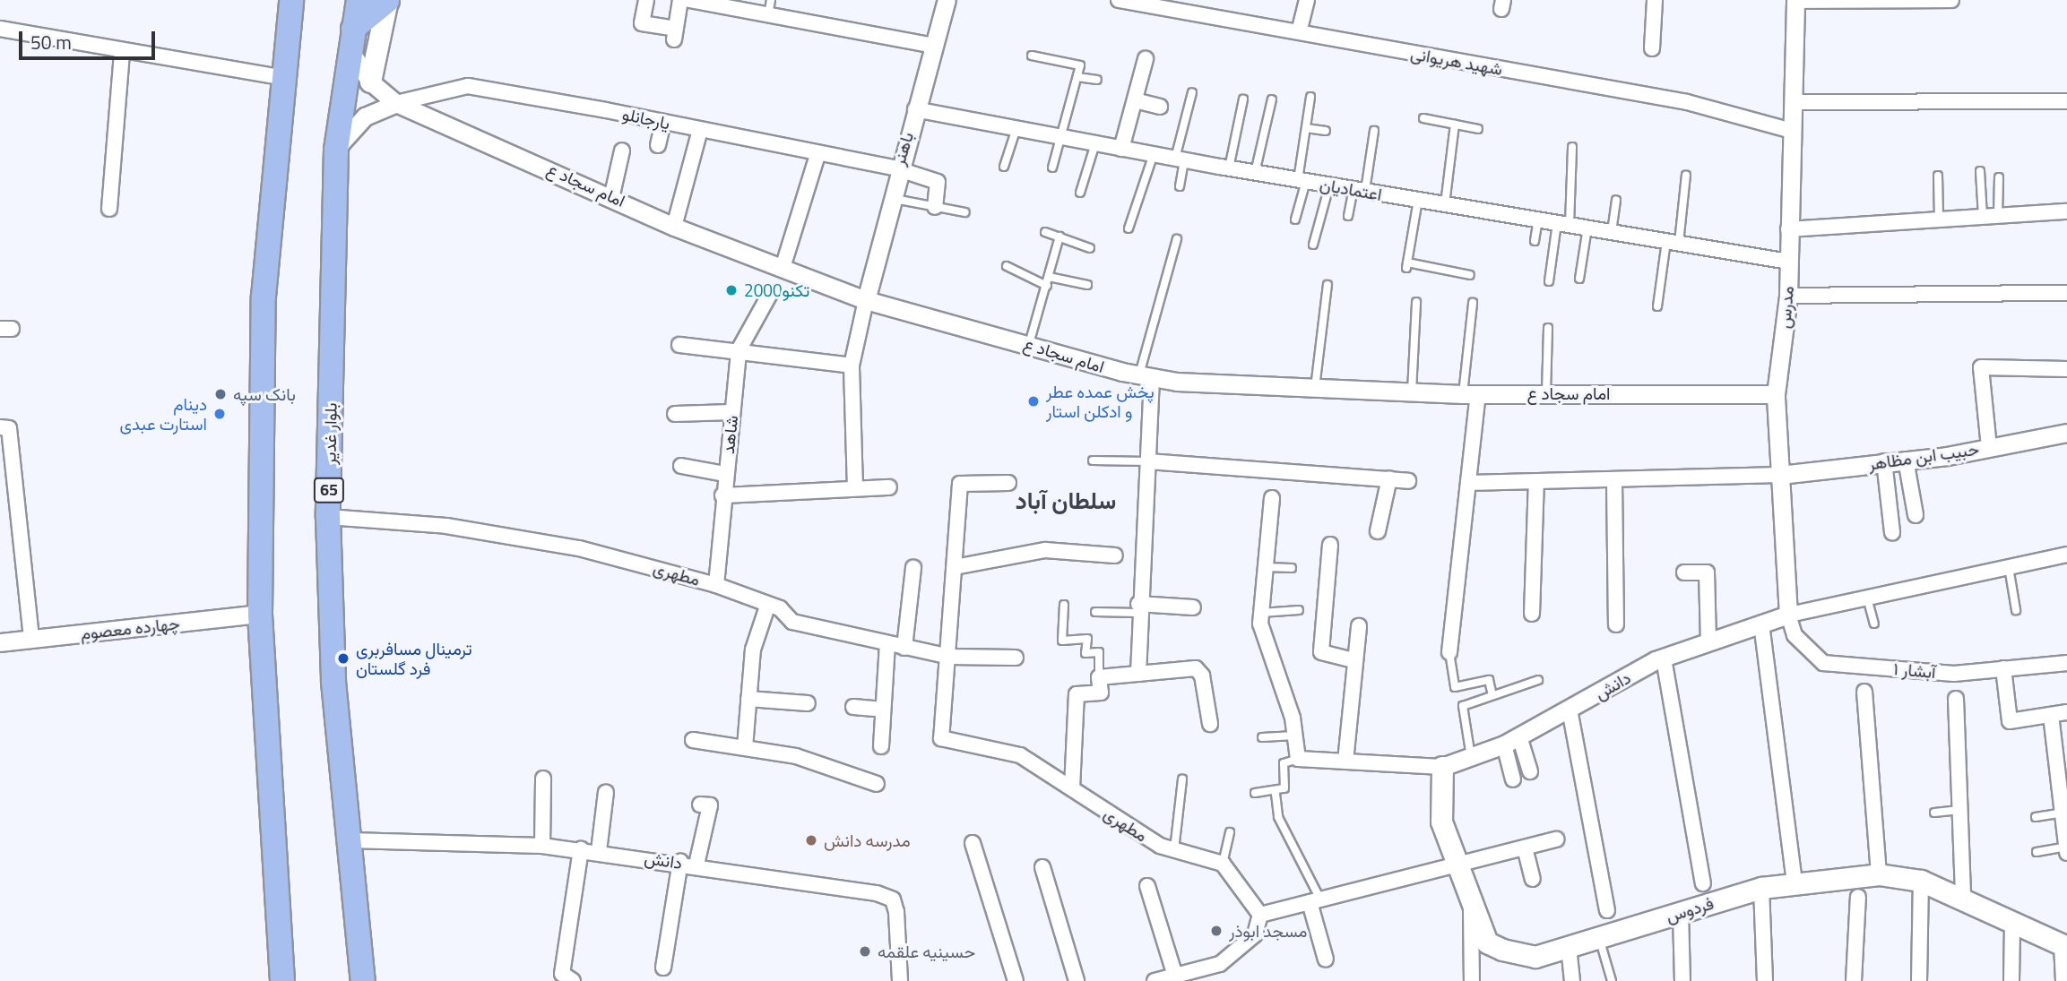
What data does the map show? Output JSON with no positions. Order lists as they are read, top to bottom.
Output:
{
  "streets": {
    "highway": ["بلوار غدیر", "65"],
    "main road": ["فردوس"],
    "street": [
      "شهید هریوانی",
      "یارجانلو",
      "باهنر",
      "امام سجاد ع",
      "اعتمادیان",
      "مدرس",
      "شاهد",
      "حبیب ابن مظاهر",
      "مطهری",
      "چهارده معصوم",
      "آبشار ۱",
      "دانش"
    ]
  },
  "crossings": [
    ["شهید هریوانی", "مدرس"],
    ["یارجانلو", "باهنر"],
    ["یارجانلو", "امام سجاد ع"],
    ["باهنر", "امام سجاد ع"],
    ["باهنر", "اعتمادیان"],
    ["امام سجاد ع", "مدرس"],
    ["امام سجاد ع", "بلوار غدیر"],
    ["اعتمادیان", "مدرس"],
    ["مدرس", "حبیب ابن مظاهر"],
    ["مدرس", "آبشار ۱"],
    ["مدرس", "دانش"],
    ["بلوار غدیر", "مطهری"],
    ["بلوار غدیر", "دانش"],
    ["شاهد", "مطهری"],
    ["آبشار ۱", "دانش"],
    ["دانش", "فردوس"]
  ],
  "districts": ["سلطان آباد"],
  "places": [
    "تکنو2000",
    "بانک سپه",
    "پخش عمده عطر و ادکلن استار",
    "دینام استارت عبدی",
    "ترمینال مسافربری فرد گلستان",
    "مدرسه دانش",
    "مسجد ابوذر",
    "حسینیه علقمه"
  ],
  "scale_bar": "50 m"
}
